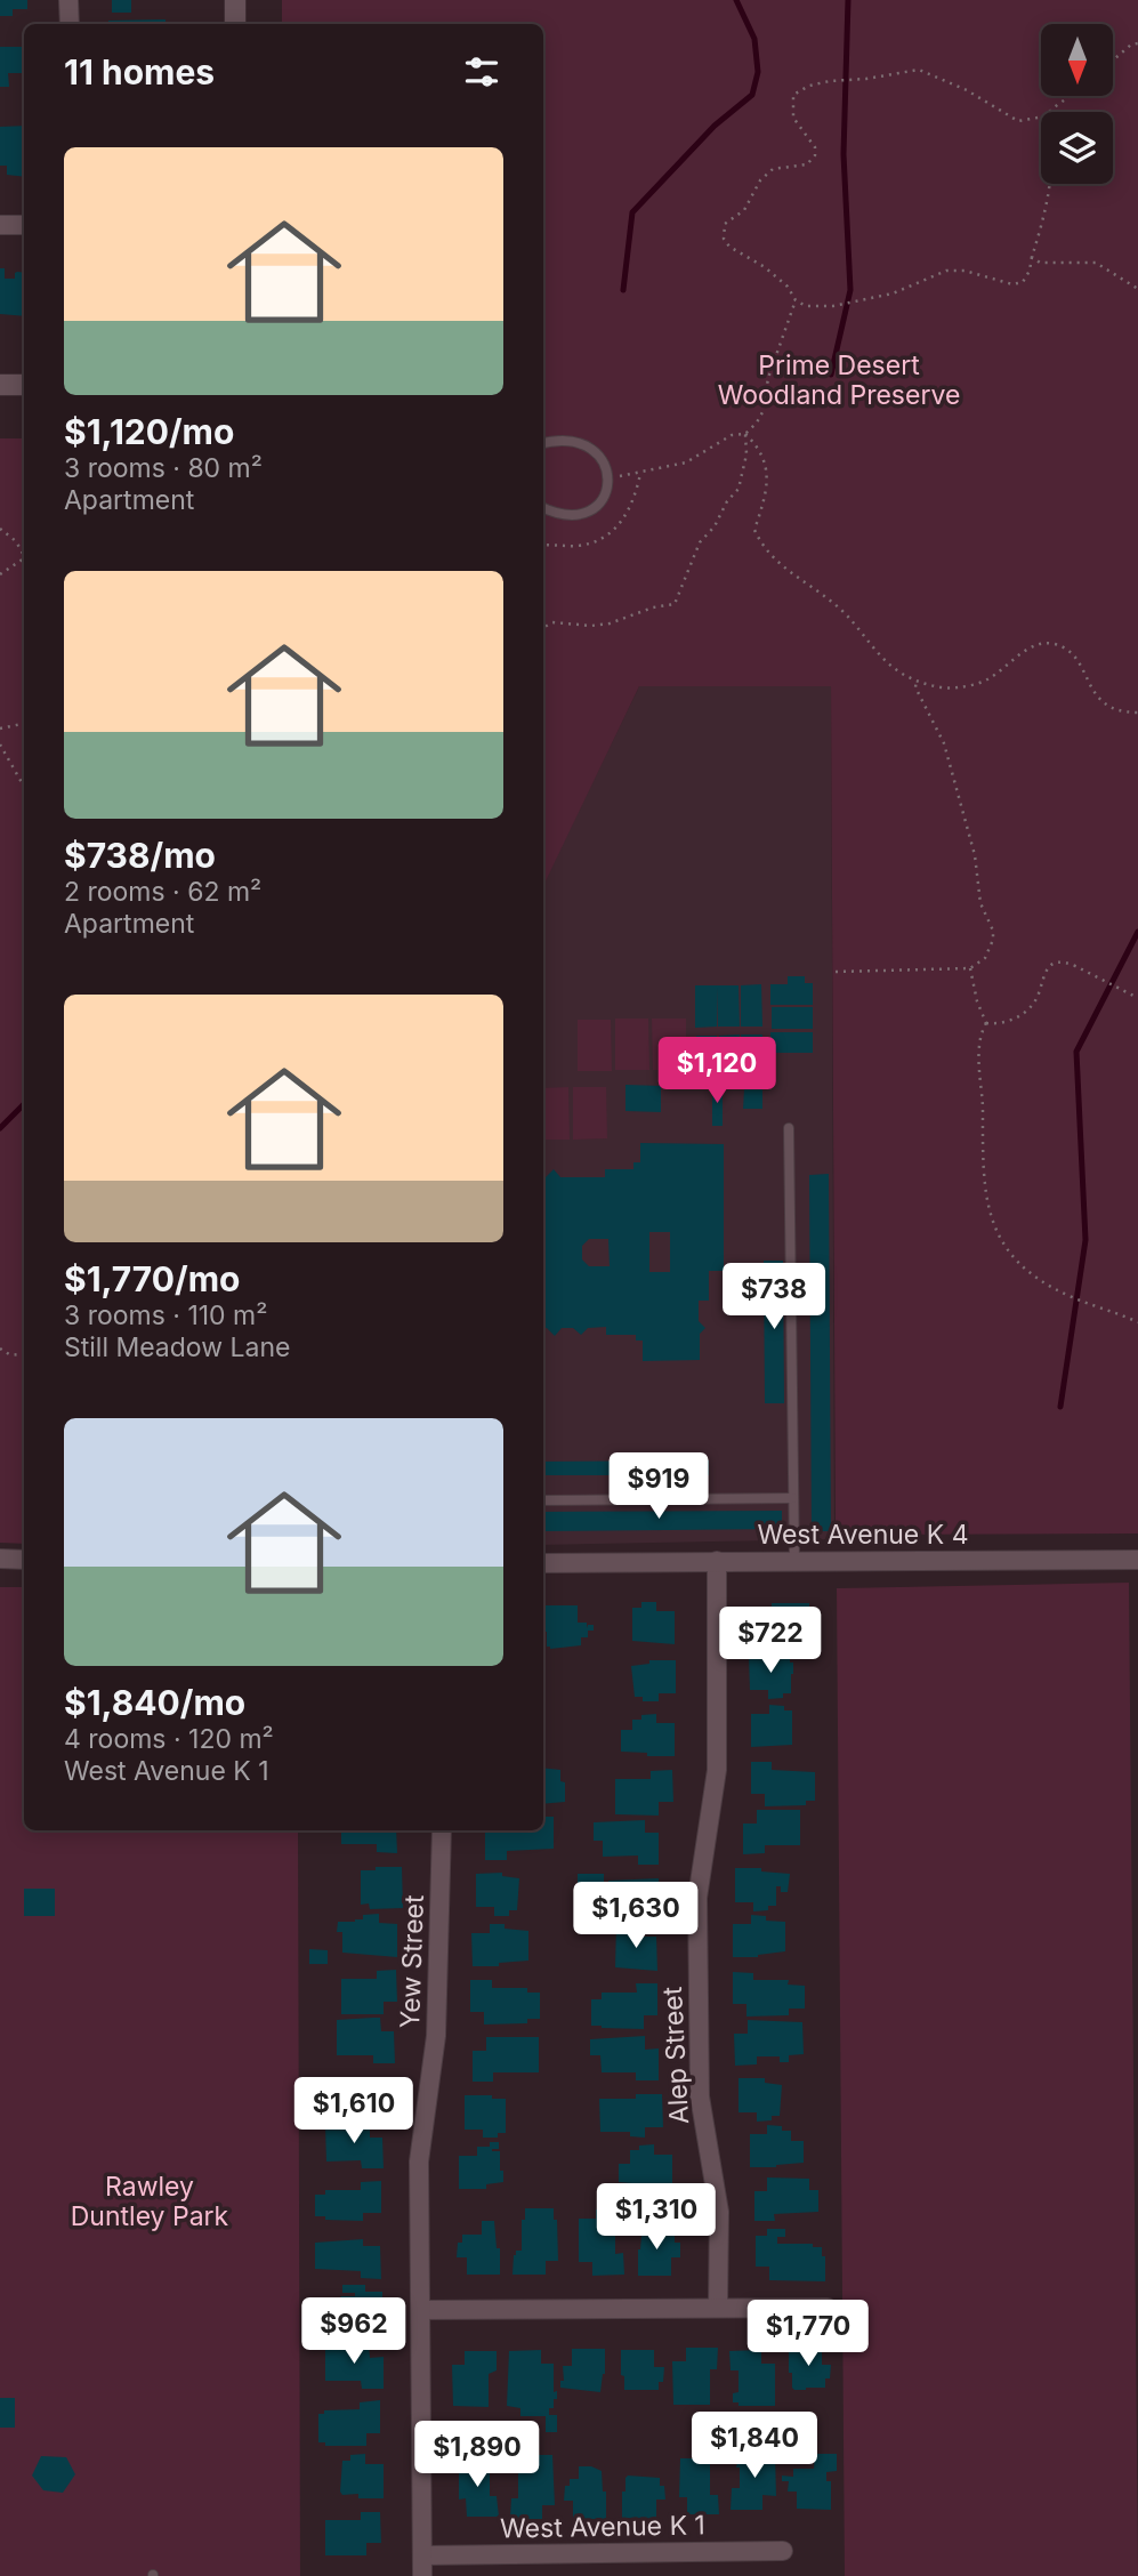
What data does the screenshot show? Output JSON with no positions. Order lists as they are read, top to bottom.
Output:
{
  "streets": {
    "street": [
      "West Avenue K 4",
      "Yew Street",
      "Alep Street",
      "West Avenue K 1"
    ]
  },
  "crossings": [
    ["West Avenue K 4", "Alep Street"],
    ["Yew Street", "West Avenue K 1"]
  ],
  "parks": ["Prime Desert Woodland Preserve", "Rawley Duntley Park"],
  "north": "bottom",
  "page": {
    "heading": "11 homes",
    "list": [
      {
        "name": "$1,120/mo",
        "note": "3 rooms · 80 m² · Apartment"
      },
      {
        "name": "$738/mo",
        "note": "2 rooms · 62 m² · Apartment"
      },
      {
        "name": "$1,770/mo",
        "note": "3 rooms · 110 m² · Still Meadow Lane"
      },
      {
        "name": "$1,840/mo",
        "note": "4 rooms · 120 m² · West Avenue K 1"
      }
    ],
    "price": [
      "$1,120",
      "$738",
      "$919",
      "$722",
      "$1,630",
      "$1,610",
      "$1,310",
      "$962",
      "$1,770",
      "$1,840",
      "$1,890"
    ]
  }
}
